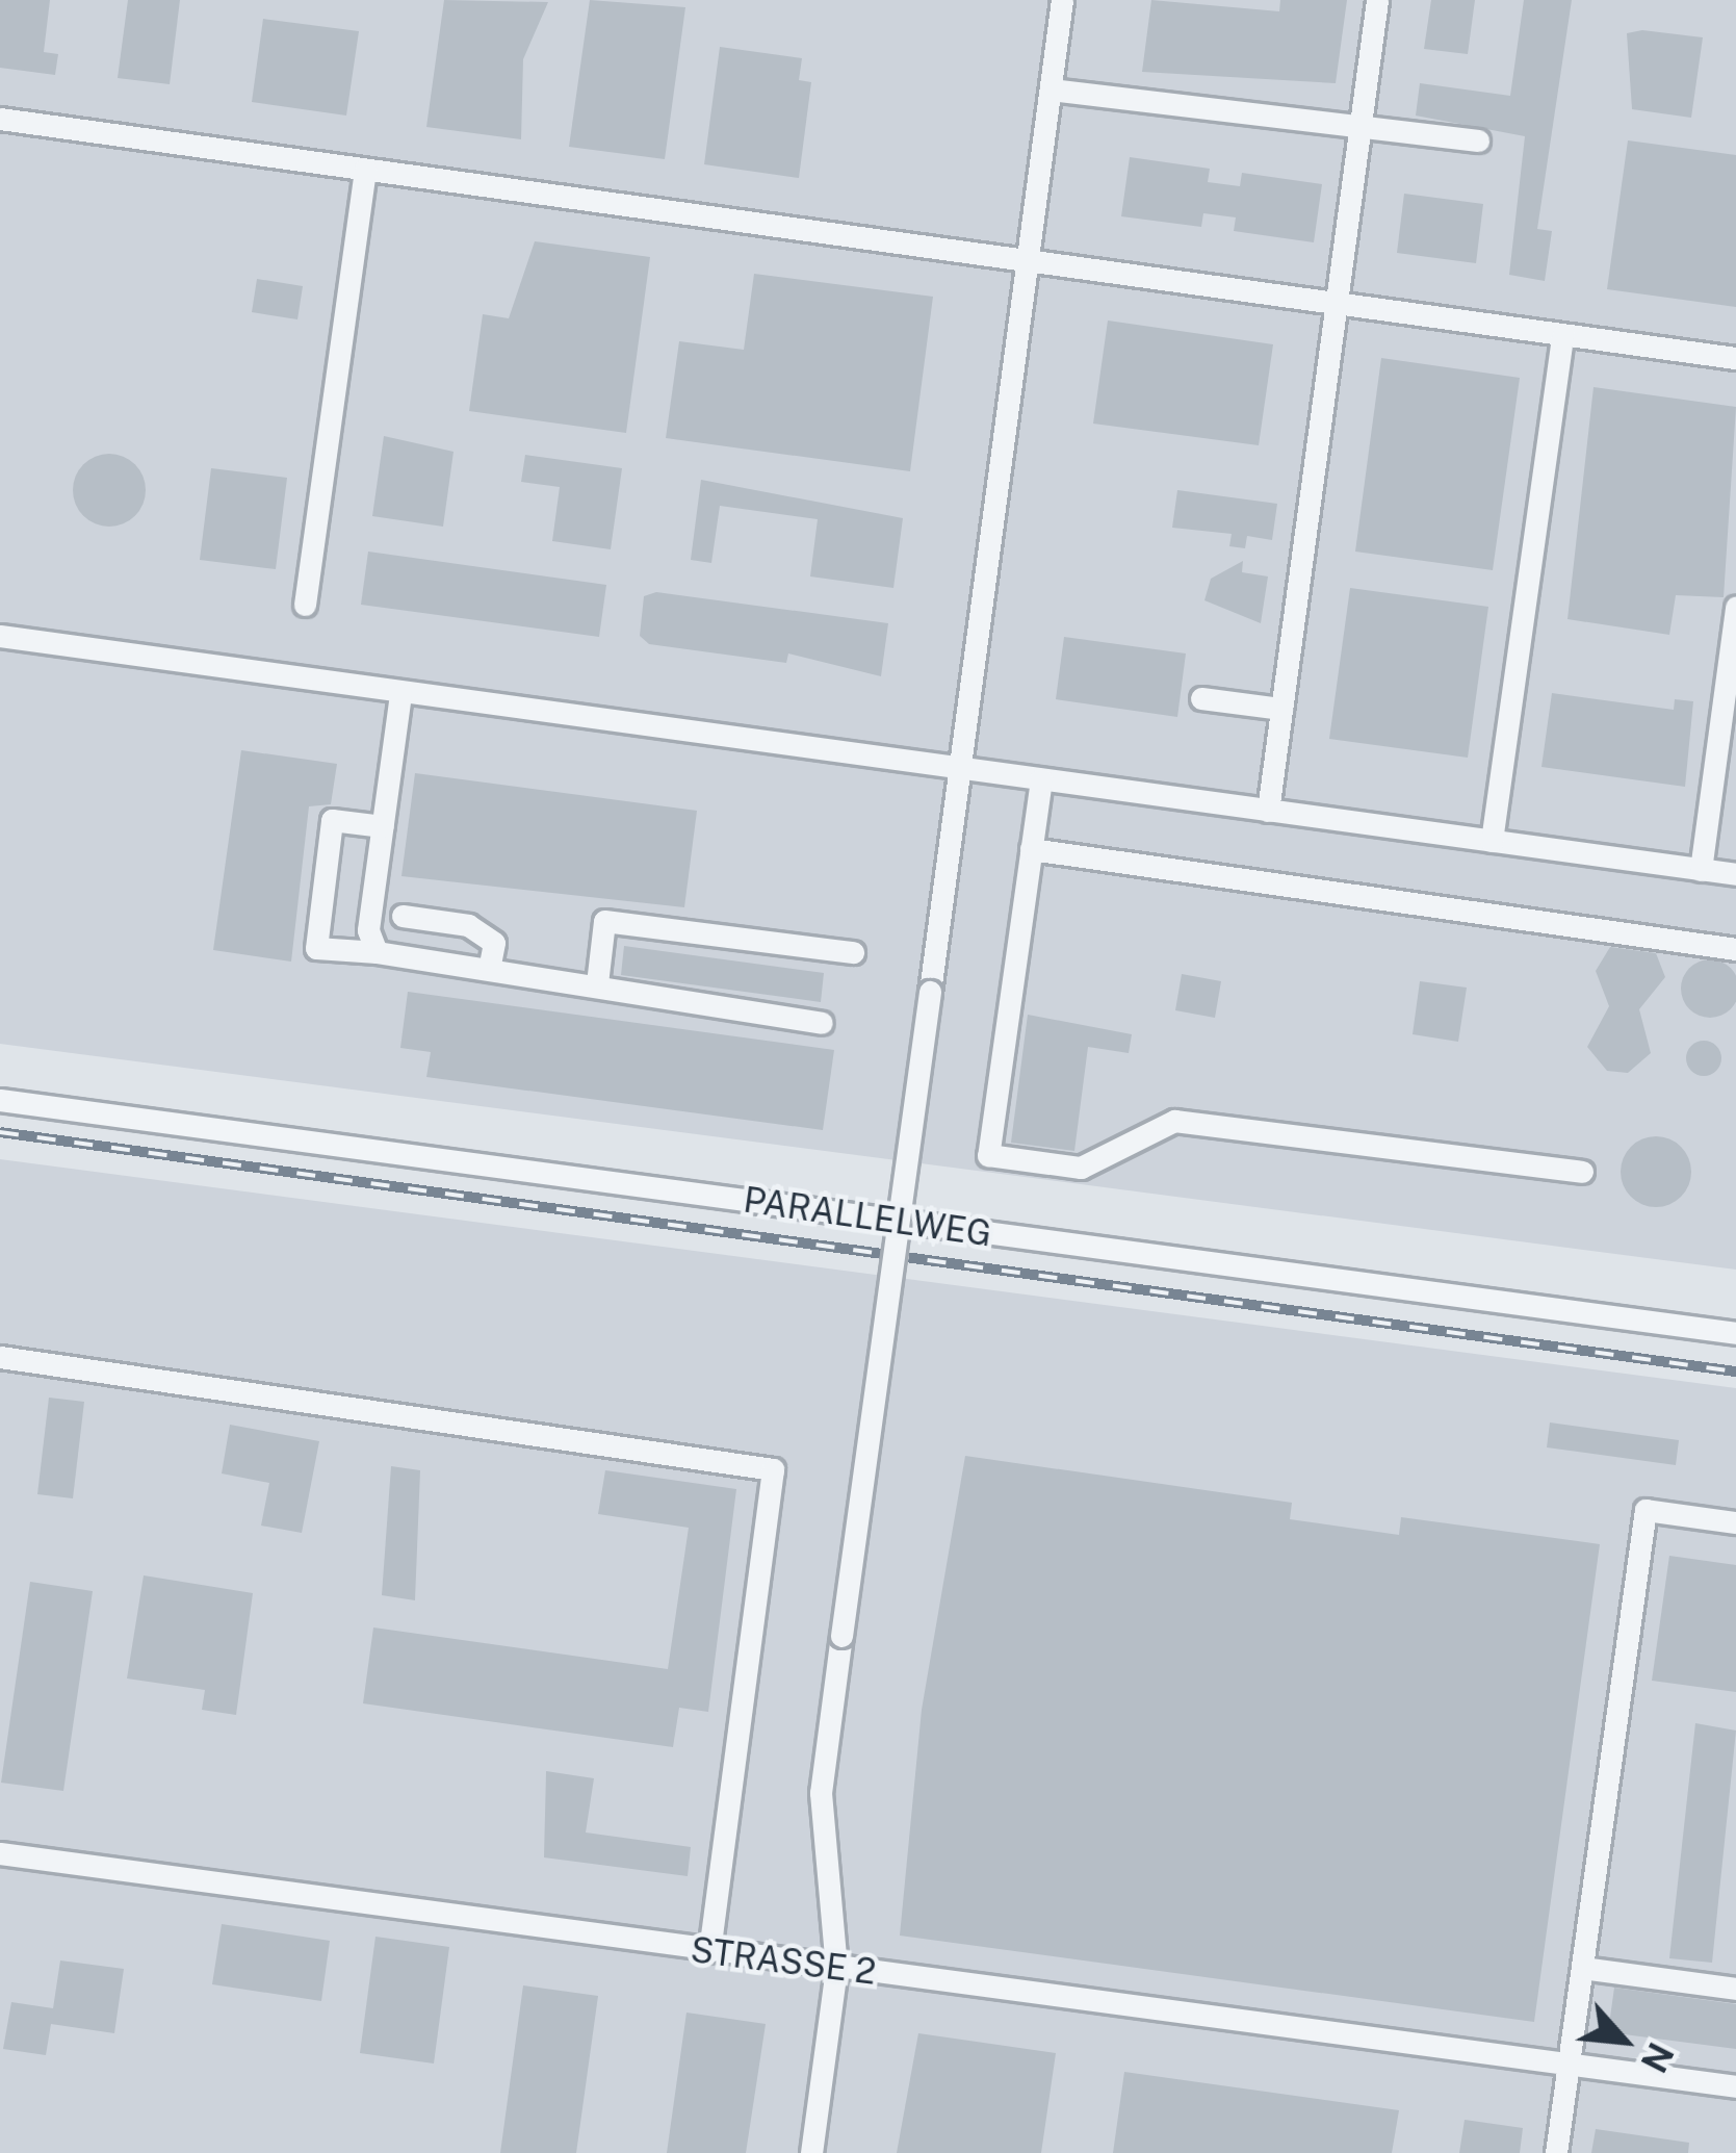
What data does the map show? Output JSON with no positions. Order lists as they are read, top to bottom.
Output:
{
  "streets": {
    "street": ["PARALLELWEG", "STRASSE 2"]
  },
  "north": "bottom right"
}
